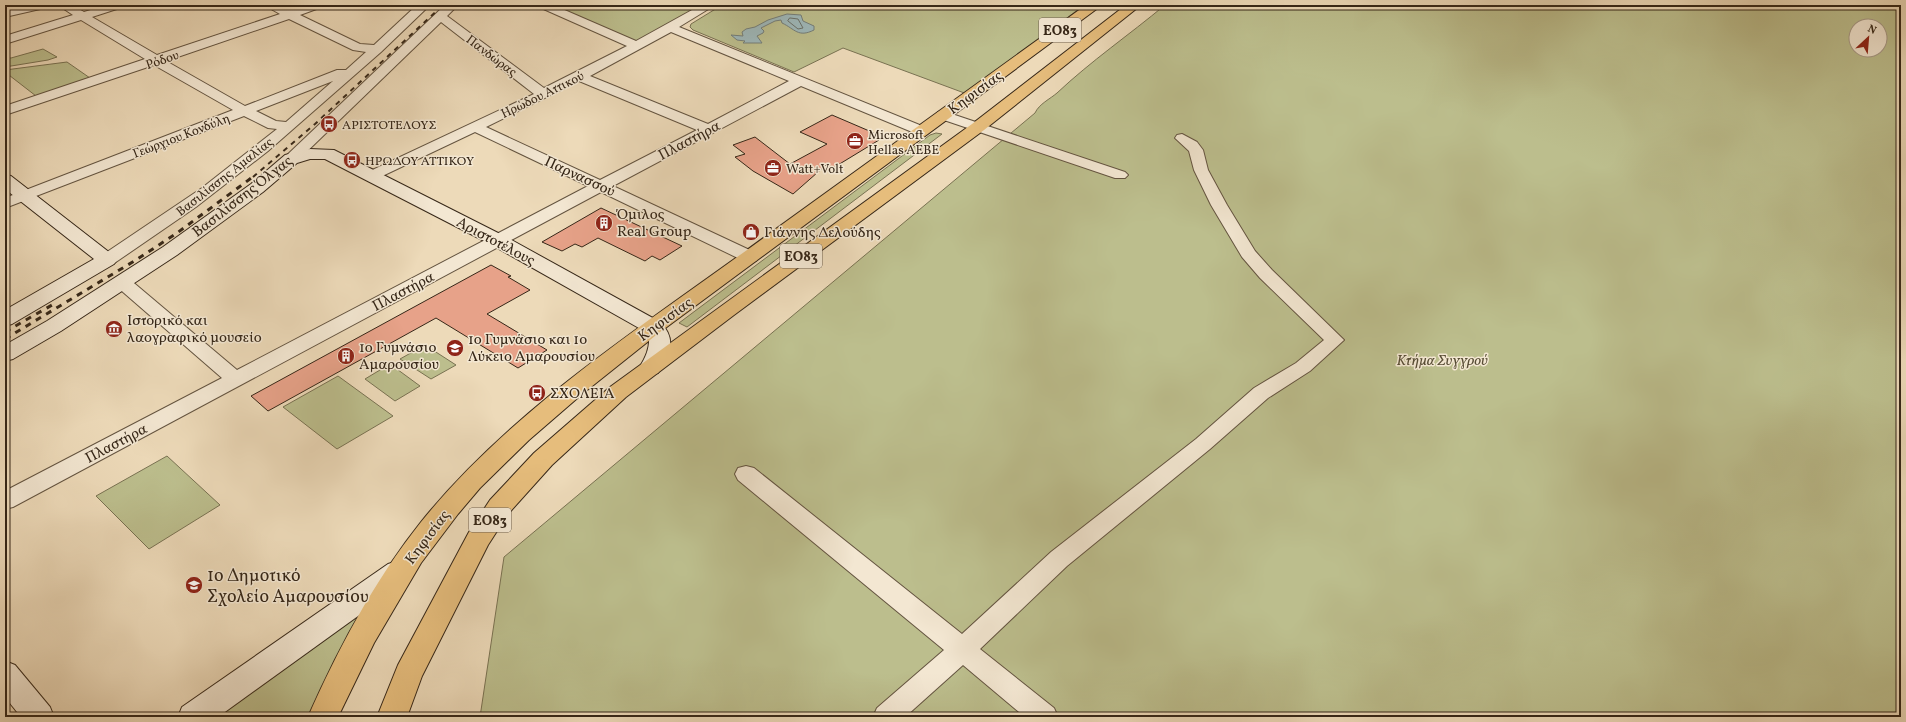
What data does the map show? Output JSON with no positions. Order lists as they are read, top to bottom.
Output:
{
  "streets": {
    "main road": ["ΕΟ83", "Κηφισίας"],
    "street": [
      "Πανδώρας",
      "Ρόδου",
      "Ηρώδου Αττικού",
      "Γεώργιου Κονδύλη",
      "Πλαστήρα",
      "Βασιλίσσης Αμαλίας",
      "Παρνασσού",
      "Βασιλίσσης Όλγας",
      "Αριστοτέλους"
    ]
  },
  "crossings": [
    ["Πανδώρας", "Ηρώδου Αττικού"],
    ["Πανδώρας", "Βασιλίσσης Όλγας"],
    ["Κηφισίας", "Παρνασσού"],
    ["Κηφισίας", "Αριστοτέλους"],
    ["Ηρώδου Αττικού", "Παρνασσού"],
    ["Ηρώδου Αττικού", "Αριστοτέλους"],
    ["Γεώργιου Κονδύλη", "Βασιλίσσης Αμαλίας"],
    ["Πλαστήρα", "Παρνασσού"],
    ["Πλαστήρα", "Αριστοτέλους"],
    ["Βασιλίσσης Όλγας", "Αριστοτέλους"]
  ],
  "parks": ["Κτήμα Συγγρού"],
  "places": {
    "bus stop": ["ΑΡΙΣΤΟΤΕΛΟΥΣ", "ΗΡΩΔΟΥ ΑΤΤΙΚΟΥ", "ΣΧΟΛΕΙΑ"],
    "office": ["Microsoft Hellas AEBE", "Watt+Volt"],
    "building": ["Όμιλος Real Group", "1ο Γυμνάσιο Αμαρουσίου"],
    "shop": ["Γιάννης Δελούδης"],
    "museum": ["Ιστορικό και λαογραφικό μουσείο"],
    "school or university": ["1ο Γυμνάσιο και 1ο Λύκειο Αμαρουσίου", "1ο Δημοτικό Σχολείο Αμαρουσίου"]
  },
  "north": "top right"
}
